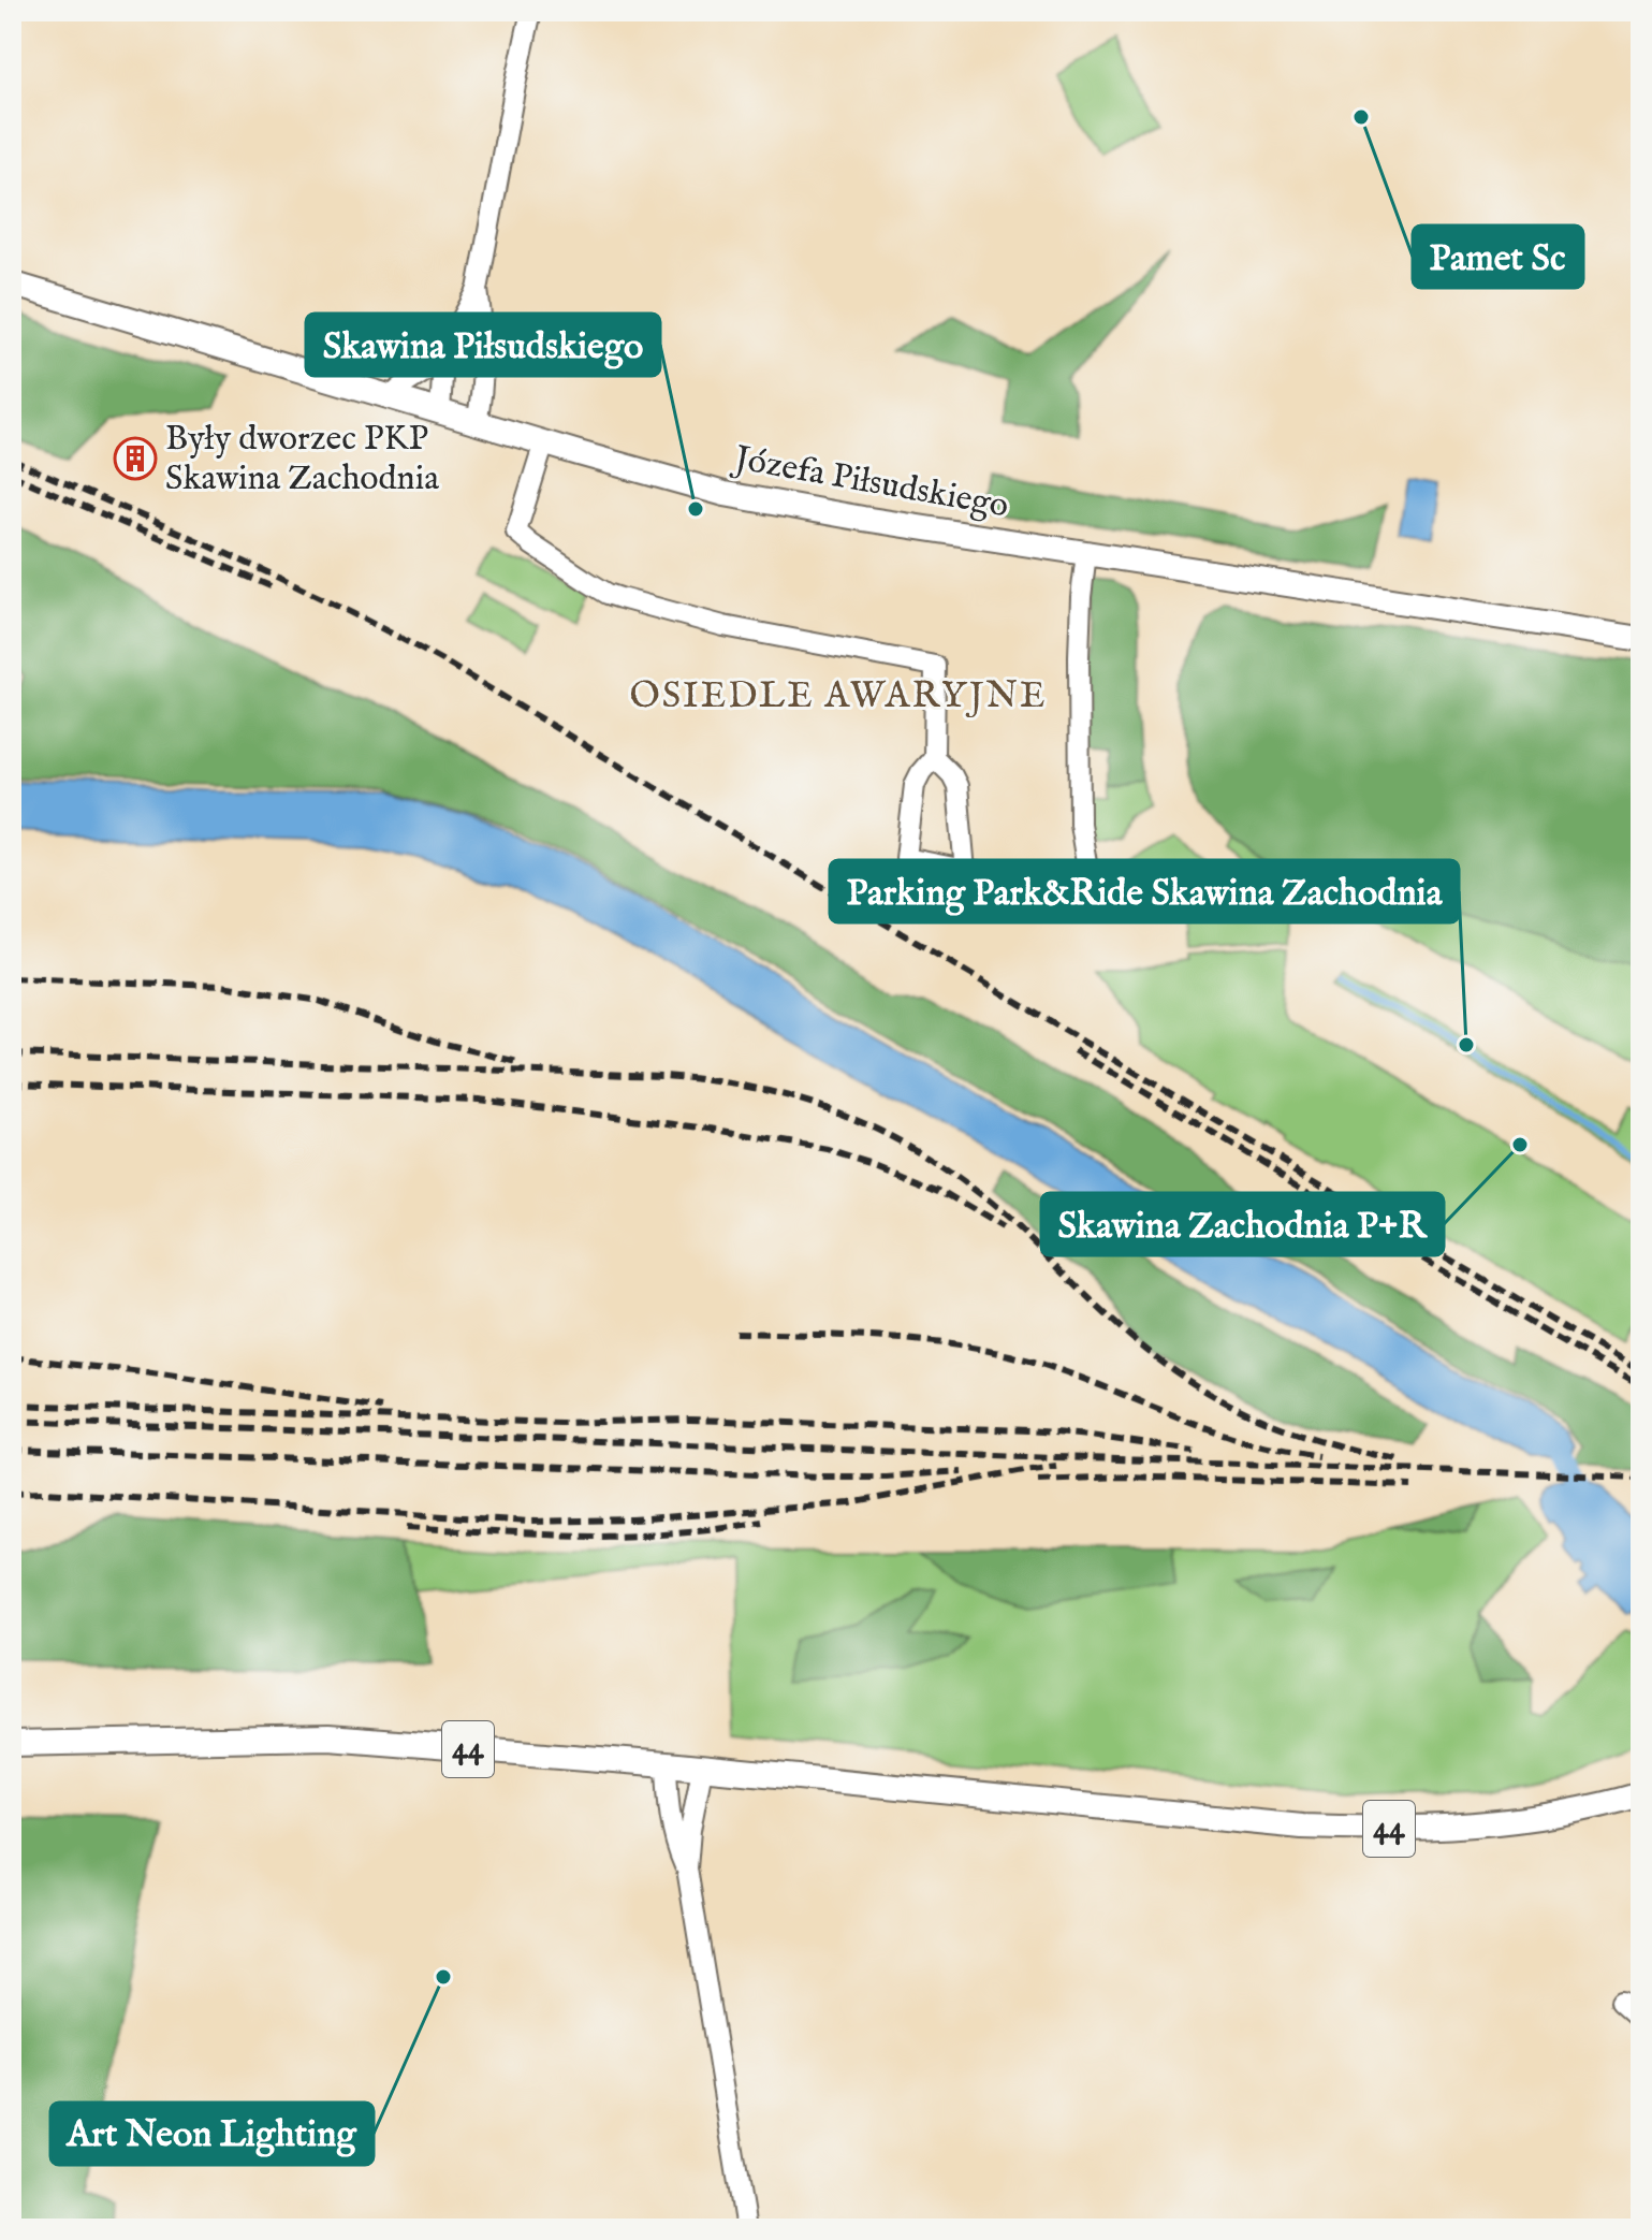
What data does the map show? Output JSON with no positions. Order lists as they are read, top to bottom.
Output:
{
  "streets": {
    "main road": ["Józefa Piłsudskiego", "44"]
  },
  "districts": ["OSIEDLE AWARYJNE"],
  "places": {
    "other": [
      "Pamet Sc",
      "Skawina Piłsudskiego",
      "Parking Park&Ride Skawina Zachodnia",
      "Skawina Zachodnia P+R",
      "Art Neon Lighting"
    ],
    "building": ["Były dworzec PKP Skawina Zachodnia"]
  }
}
